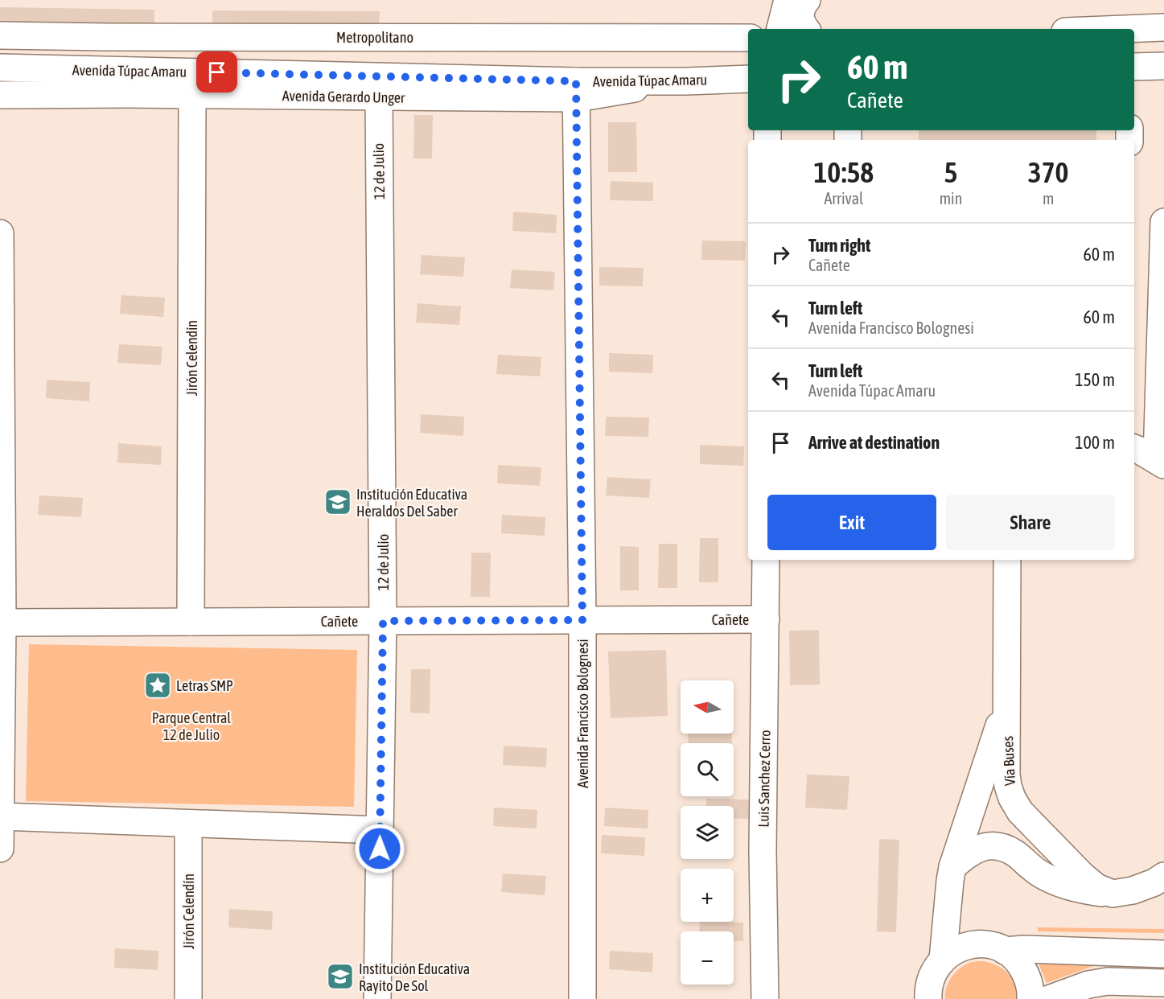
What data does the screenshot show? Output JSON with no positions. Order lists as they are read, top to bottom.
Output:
{
  "streets": {
    "street": [
      "Metropolitano",
      "Avenida Túpac Amaru",
      "Avenida Gerardo Unger",
      "12 de Julio",
      "Jirón Celendín",
      "Cañete",
      "Avenida Francisco Bolognesi",
      "Vía Buses",
      "Luis Sanchez Cerro"
    ]
  },
  "crossings": [
    ["Avenida Túpac Amaru", "Avenida Gerardo Unger"],
    ["Avenida Túpac Amaru", "Avenida Francisco Bolognesi"],
    ["Avenida Gerardo Unger", "12 de Julio"],
    ["Avenida Gerardo Unger", "Jirón Celendín"],
    ["Avenida Gerardo Unger", "Avenida Francisco Bolognesi"],
    ["12 de Julio", "Cañete"],
    ["Jirón Celendín", "Cañete"],
    ["Cañete", "Avenida Francisco Bolognesi"],
    ["Cañete", "Luis Sanchez Cerro"]
  ],
  "parks": ["Parque Central 12 de Julio"],
  "places": {
    "school or university": ["Institución Educativa Heraldos Del Saber", "Institución Educativa Rayito De Sol"],
    "place": ["Letras SMP"]
  },
  "north": "left",
  "page": {
    "turn": ["60 m", "Cañete"],
    "eta": [
      "10:58",
      "Arrival",
      "5",
      "min",
      "370",
      "m"
    ],
    "list": [
      {
        "name": "Turn right",
        "note": "Cañete",
        "value": "60 m"
      },
      {
        "name": "Turn left",
        "note": "Avenida Francisco Bolognesi",
        "value": "60 m"
      },
      {
        "name": "Turn left",
        "note": "Avenida Túpac Amaru",
        "value": "150 m"
      },
      {
        "name": "Arrive at destination",
        "value": "100 m"
      }
    ],
    "buttons": ["Exit", "Share"],
    "map_buttons": ["+", "−"]
  }
}
